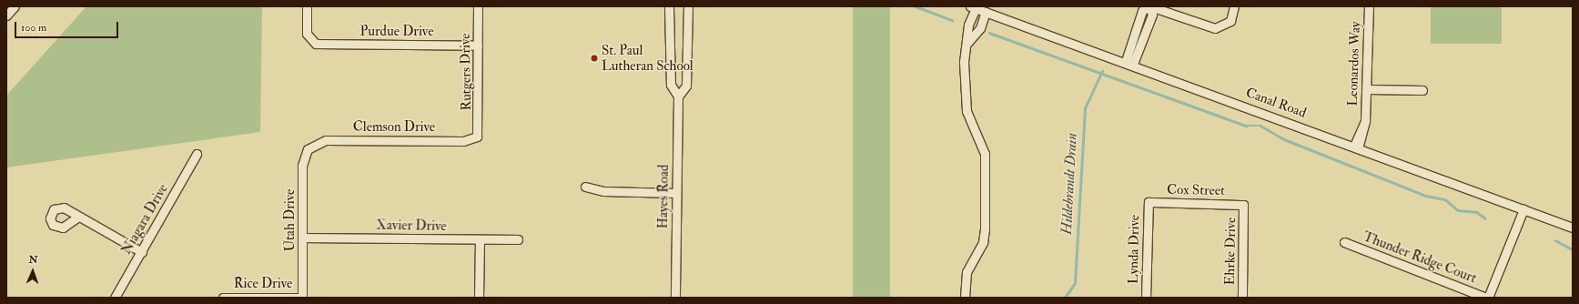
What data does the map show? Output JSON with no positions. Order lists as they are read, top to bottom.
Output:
{
  "streets": {
    "street": [
      "Purdue Drive",
      "Leonardos Way",
      "Rutgers Drive",
      "Canal Road",
      "Clemson Drive",
      "Cox Street",
      "Hayes Road",
      "Niagara Drive",
      "Utah Drive",
      "Xavier Drive",
      "Lynda Drive",
      "Ehrke Drive",
      "Thunder Ridge Court",
      "Rice Drive"
    ]
  },
  "crossings": [
    ["Purdue Drive", "Rutgers Drive"],
    ["Leonardos Way", "Canal Road"],
    ["Rutgers Drive", "Clemson Drive"],
    ["Clemson Drive", "Utah Drive"],
    ["Cox Street", "Lynda Drive"],
    ["Cox Street", "Ehrke Drive"],
    ["Utah Drive", "Xavier Drive"],
    ["Utah Drive", "Rice Drive"]
  ],
  "water": ["Hildebrandt Drain"],
  "places": ["St. Paul Lutheran School"],
  "scale_bar": "100 m",
  "north": "top"
}
